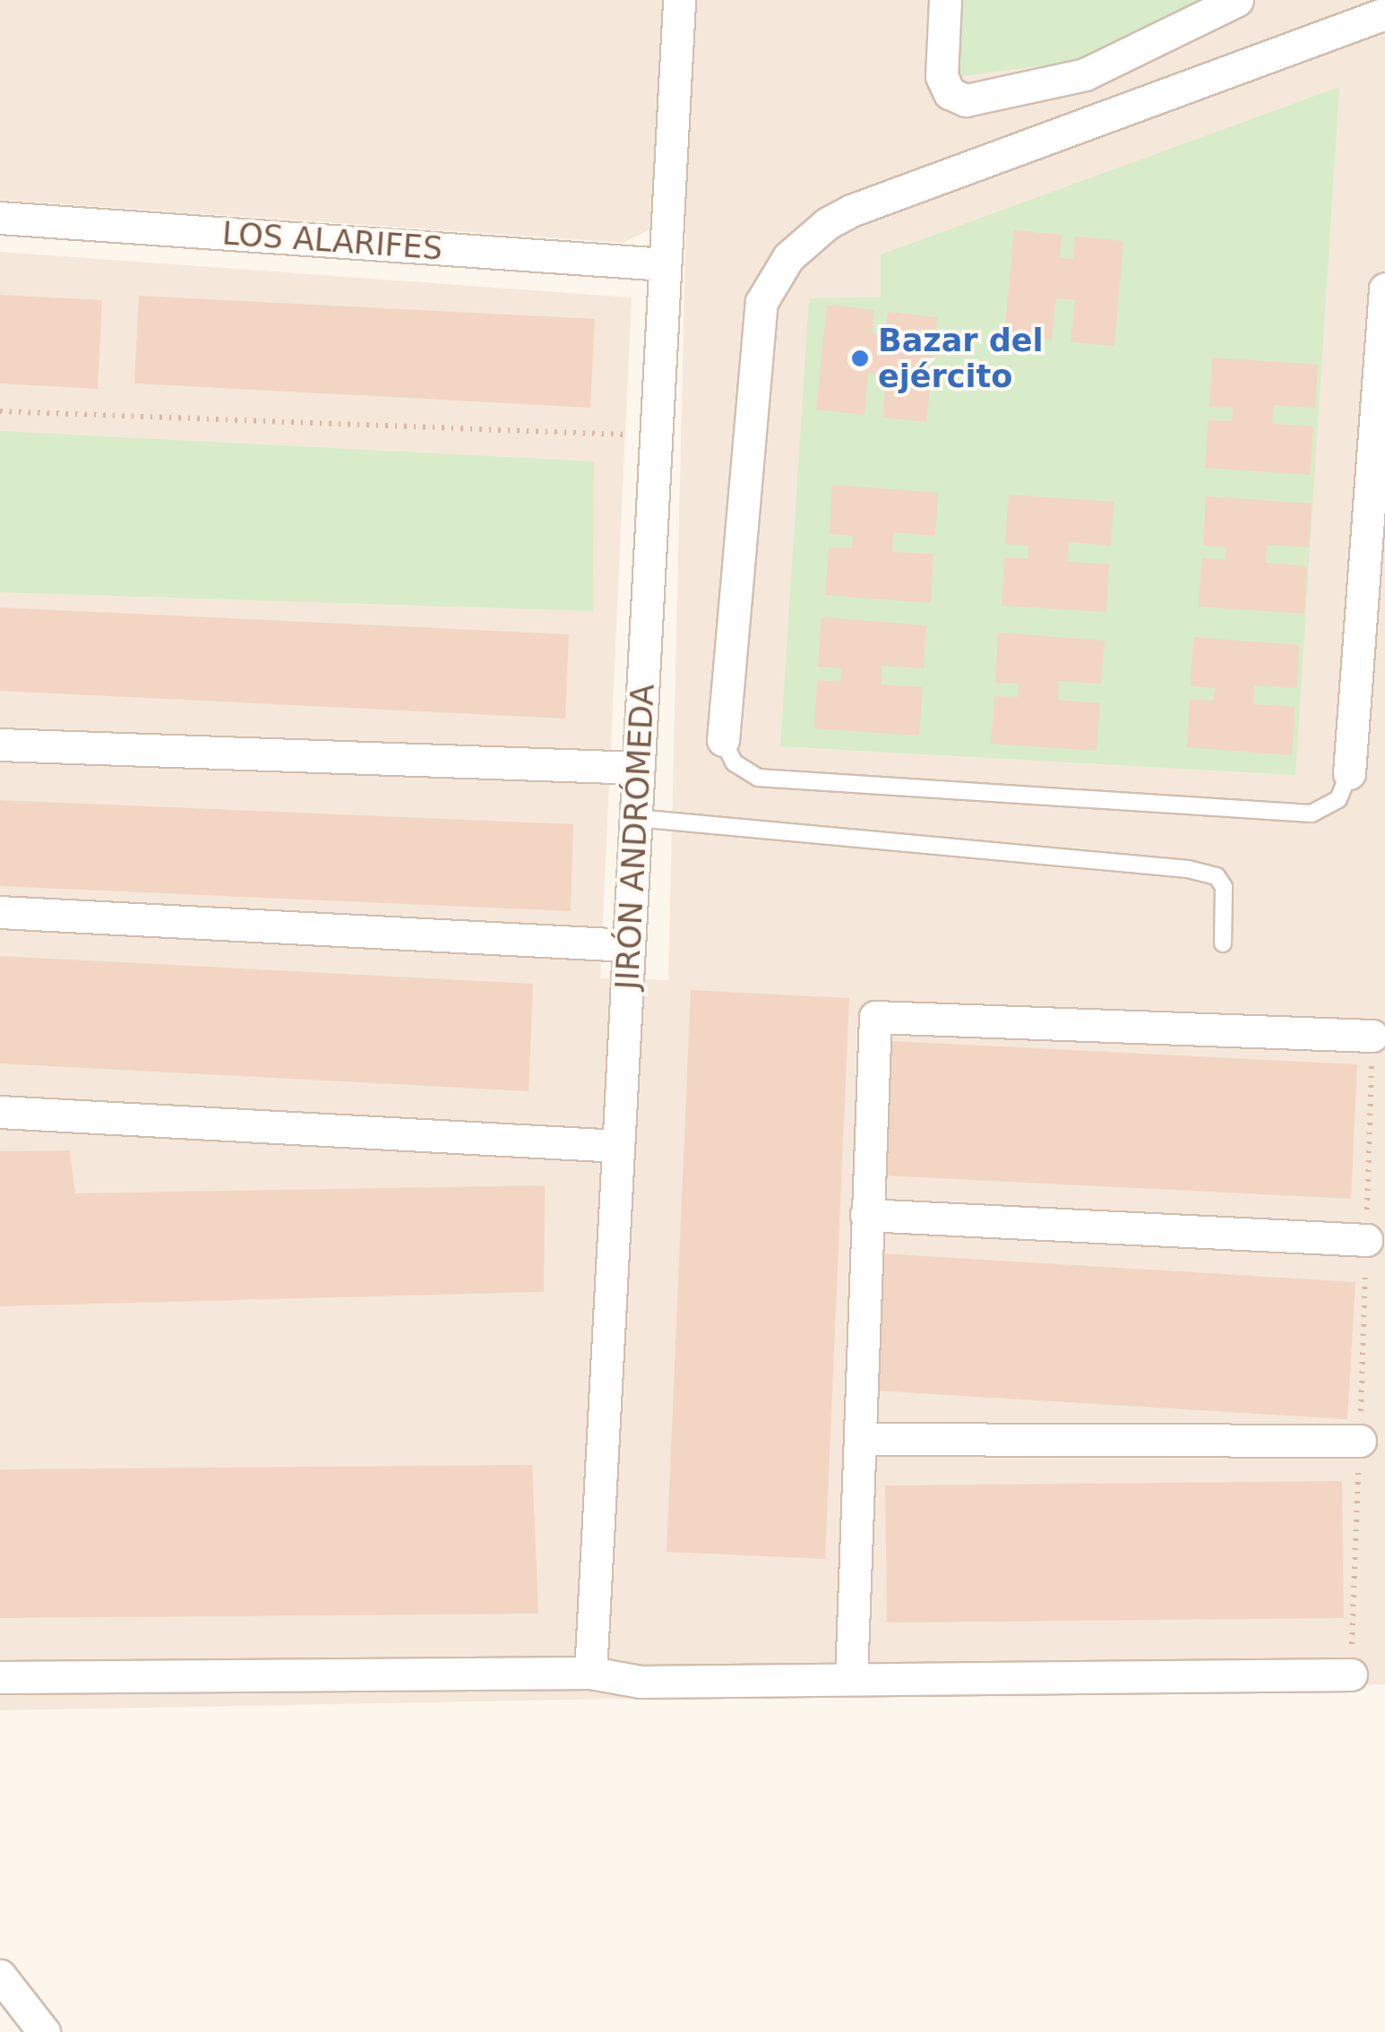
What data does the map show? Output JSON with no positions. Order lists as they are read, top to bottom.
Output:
{
  "streets": {
    "street": ["LOS ALARIFES", "JIRÓN ANDRÓMEDA"]
  },
  "crossings": [
    ["LOS ALARIFES", "JIRÓN ANDRÓMEDA"]
  ],
  "places": ["Bazar del ejército"]
}
